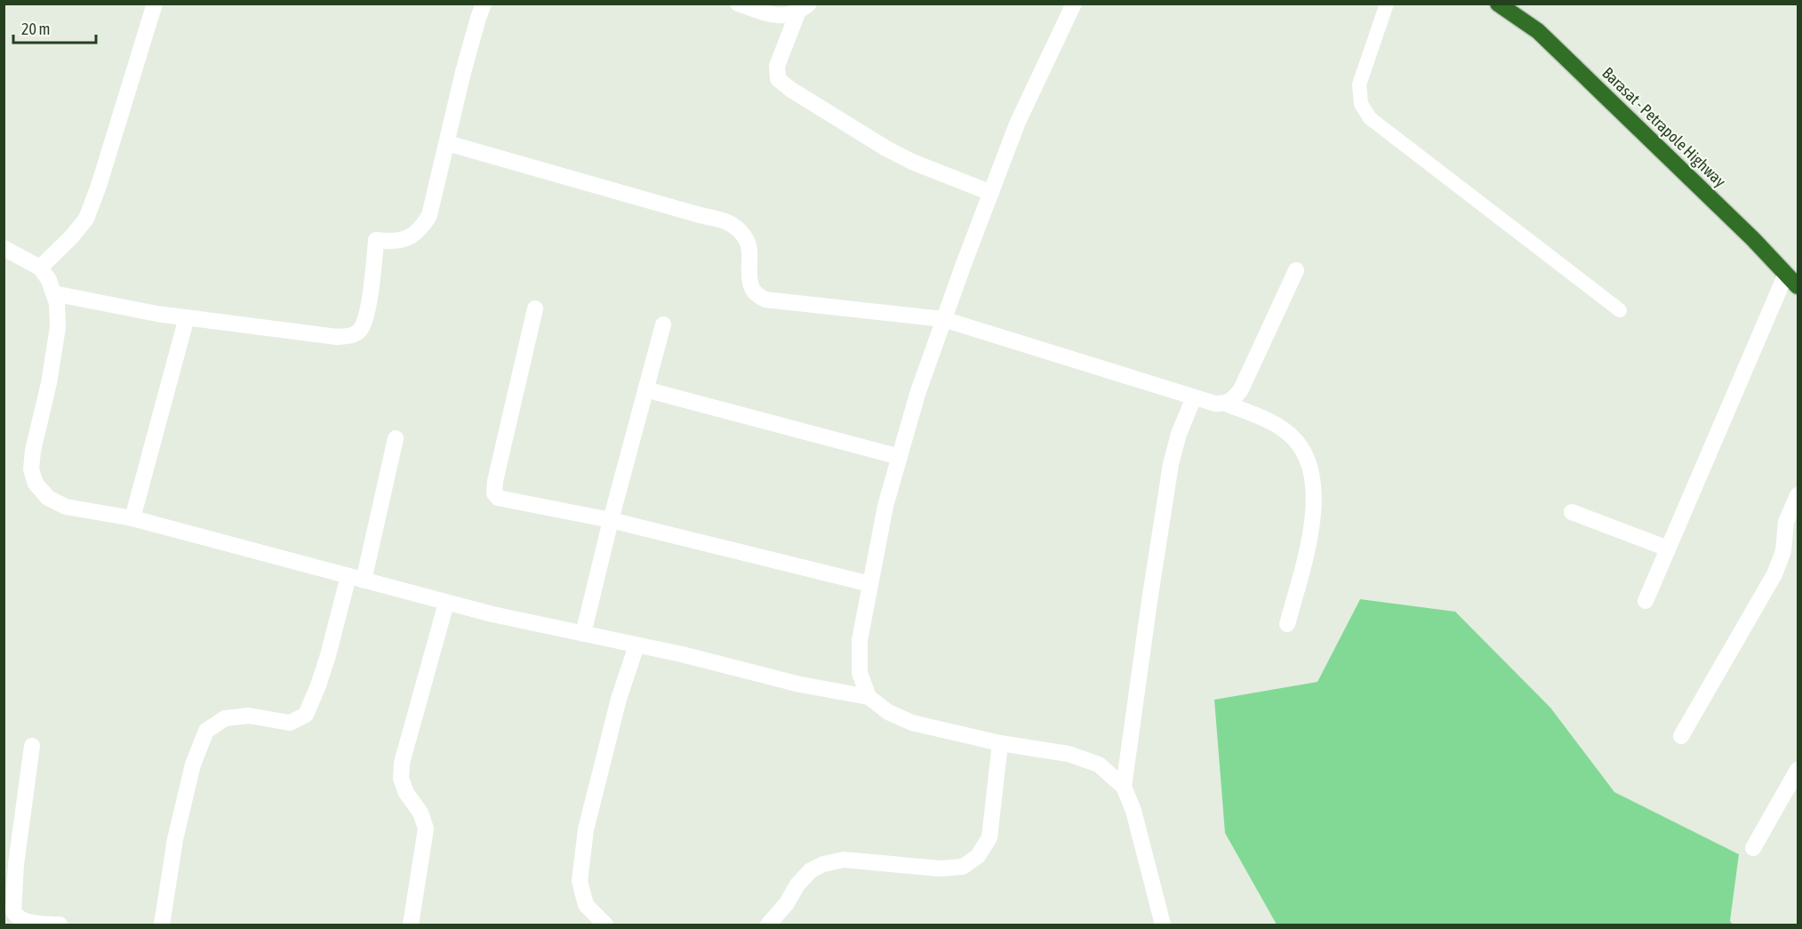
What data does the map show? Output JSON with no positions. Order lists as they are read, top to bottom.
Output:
{
  "streets": {
    "highway": ["Barasat - Petrapole Highway"]
  },
  "scale_bar": "20 m"
}
